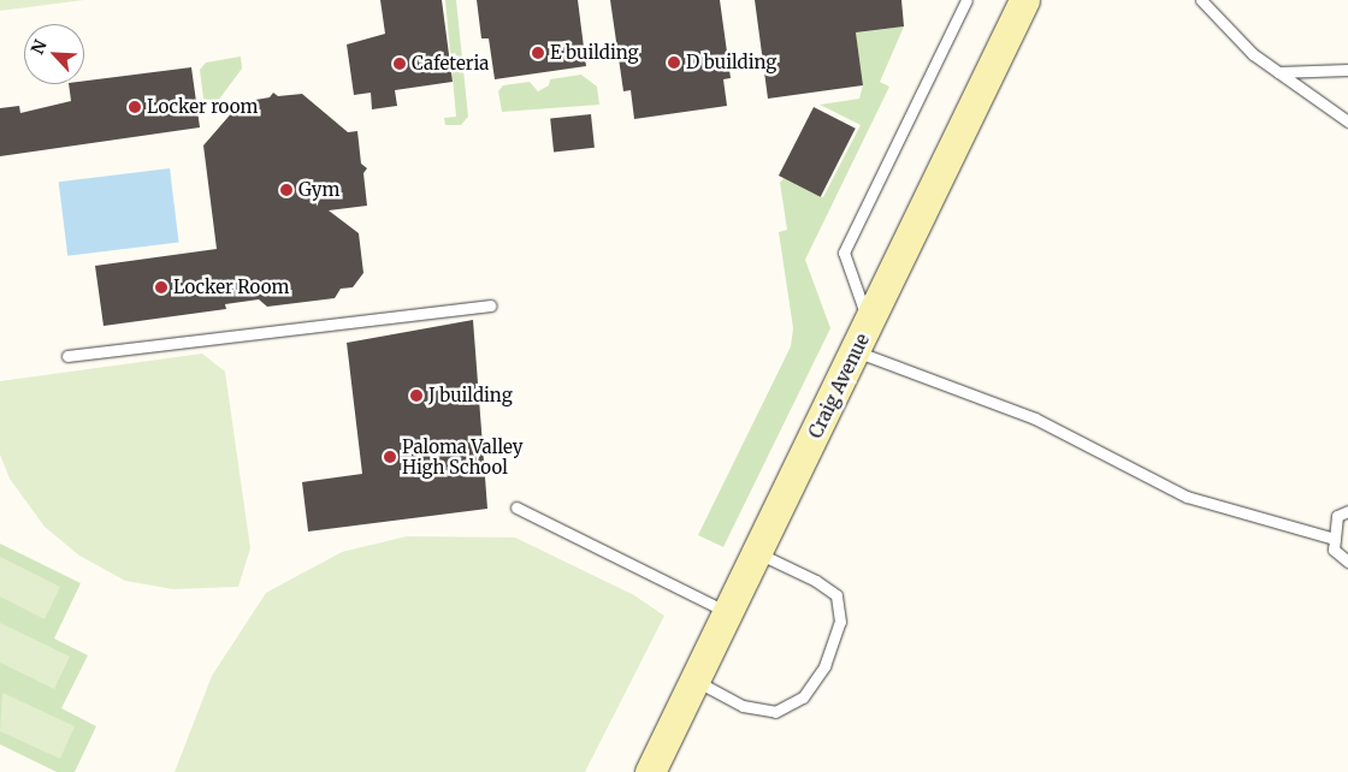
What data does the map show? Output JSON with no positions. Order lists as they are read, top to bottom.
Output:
{
  "streets": {
    "street": ["Craig Avenue"]
  },
  "places": [
    "E building",
    "D building",
    "Cafeteria",
    "Locker room",
    "Gym",
    "Locker Room",
    "J building",
    "Paloma Valley High School"
  ],
  "north": "top left"
}
